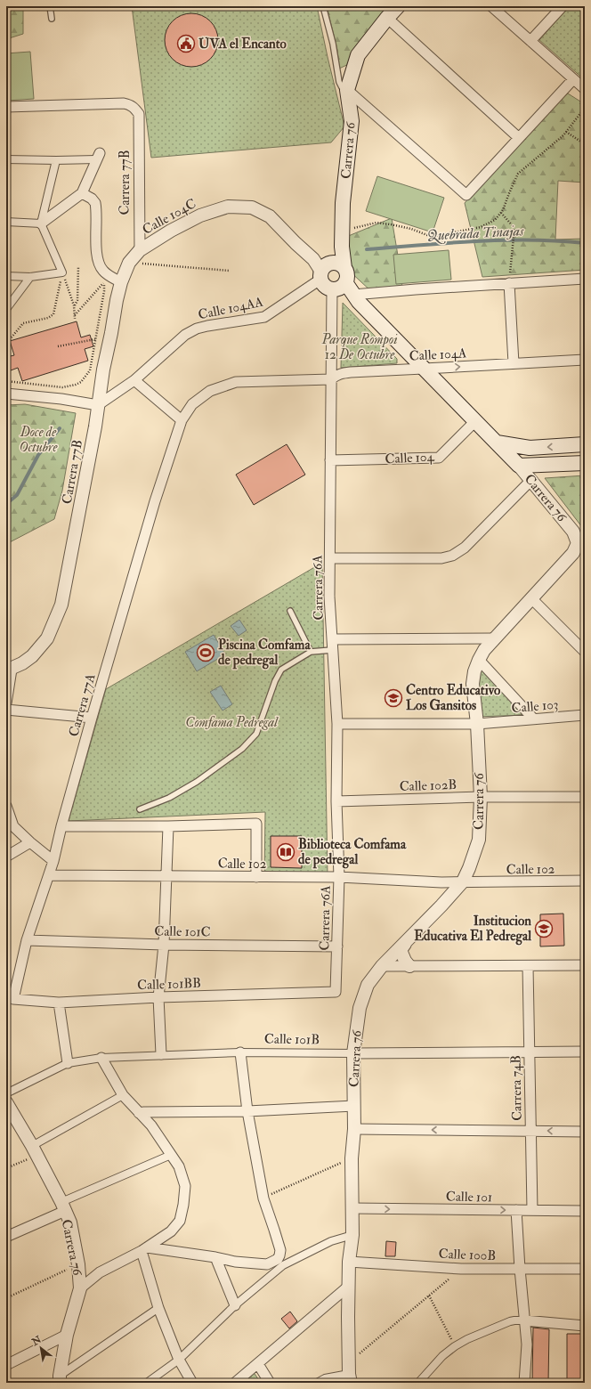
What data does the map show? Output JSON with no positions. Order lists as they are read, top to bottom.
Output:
{
  "streets": {
    "main road": ["Carrera 76"],
    "street": [
      "Carrera 77B",
      "Calle 104C",
      "Calle 104AA",
      "Calle 104A",
      "Calle 104",
      "Carrera 76A",
      "Carrera 77A",
      "Calle 103",
      "Calle 102B",
      "Calle 102",
      "Calle 101C",
      "Calle 101BB",
      "Calle 101B",
      "Carrera 74B",
      "Calle 101",
      "Calle 100B"
    ]
  },
  "crossings": [
    ["Carrera 76", "Calle 104C"],
    ["Carrera 76", "Calle 104AA"],
    ["Carrera 76", "Calle 104A"],
    ["Carrera 76", "Calle 104"],
    ["Carrera 76", "Carrera 76A"],
    ["Carrera 76", "Calle 103"],
    ["Carrera 76", "Calle 102B"],
    ["Carrera 76", "Calle 102"],
    ["Carrera 76", "Calle 101B"],
    ["Carrera 76", "Calle 101"],
    ["Carrera 76", "Calle 100B"],
    ["Carrera 77B", "Calle 104C"],
    ["Carrera 77B", "Calle 104AA"],
    ["Calle 104C", "Calle 104AA"],
    ["Calle 104A", "Carrera 76A"],
    ["Calle 104A", "Carrera 77A"],
    ["Calle 104", "Carrera 76A"],
    ["Carrera 76A", "Calle 103"],
    ["Carrera 76A", "Calle 102B"],
    ["Carrera 76A", "Calle 102"],
    ["Carrera 76A", "Calle 101C"],
    ["Carrera 76A", "Calle 101BB"],
    ["Carrera 77A", "Calle 102"],
    ["Carrera 77A", "Calle 101C"],
    ["Carrera 77A", "Calle 101BB"],
    ["Calle 101B", "Carrera 74B"],
    ["Carrera 74B", "Calle 101"]
  ],
  "water": ["Quebrada Tinajas"],
  "parks": ["Parque Rompoi 12 De Octubre", "Doce de Octubre", "Comfama Pedregal"],
  "places": {
    "public building": ["UVA el Encanto"],
    "sports": ["Piscina Comfama de pedregal"],
    "school or university": ["Centro Educativo Los Gansitos", "Institucion Educativa El Pedregal"],
    "library": ["Biblioteca Comfama de pedregal"]
  },
  "north": "top left"
}
